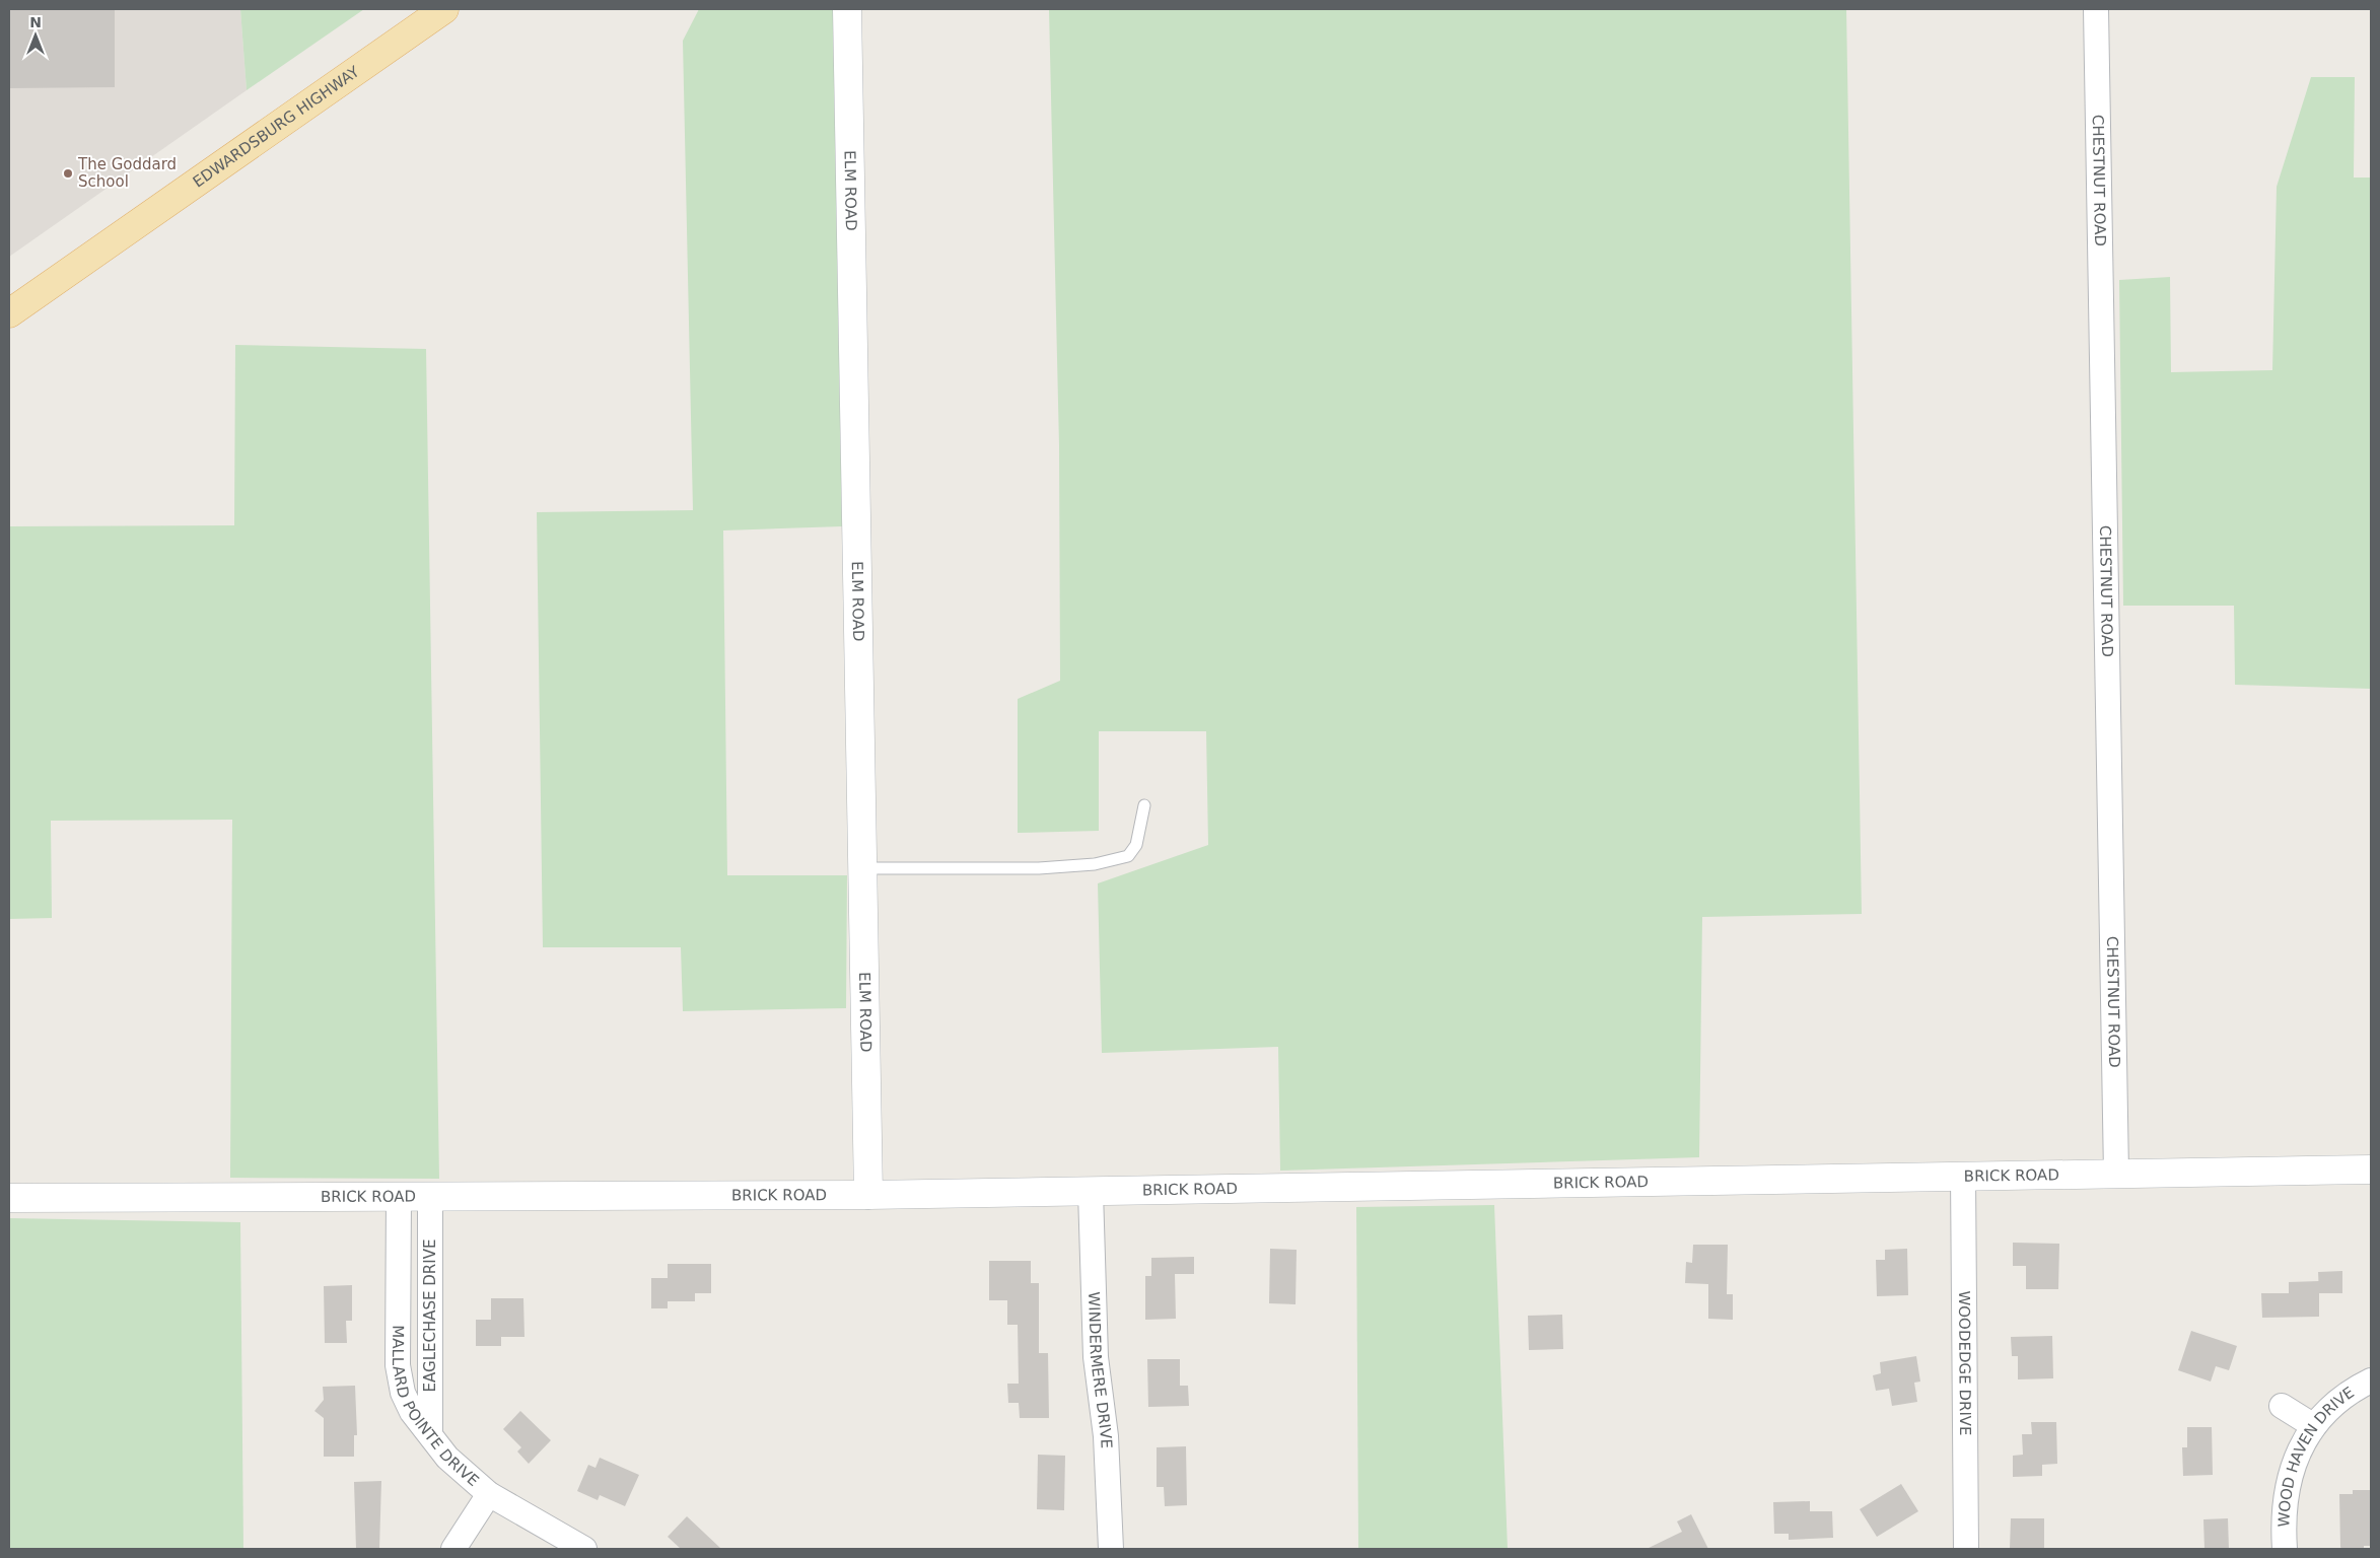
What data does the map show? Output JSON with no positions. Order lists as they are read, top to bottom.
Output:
{
  "streets": {
    "main road": ["EDWARDSBURG HIGHWAY"],
    "street": [
      "CHESTNUT ROAD",
      "ELM ROAD",
      "BRICK ROAD",
      "EAGLECHASE DRIVE",
      "WOODEDGE DRIVE",
      "WINDERMERE DRIVE",
      "MALLARD POINTE DRIVE",
      "WOOD HAVEN DRIVE"
    ]
  },
  "crossings": [
    ["CHESTNUT ROAD", "BRICK ROAD"],
    ["ELM ROAD", "BRICK ROAD"],
    ["BRICK ROAD", "EAGLECHASE DRIVE"],
    ["BRICK ROAD", "WOODEDGE DRIVE"],
    ["BRICK ROAD", "WINDERMERE DRIVE"],
    ["BRICK ROAD", "MALLARD POINTE DRIVE"],
    ["EAGLECHASE DRIVE", "MALLARD POINTE DRIVE"]
  ],
  "places": ["The Goddard School"],
  "north": "top"
}
